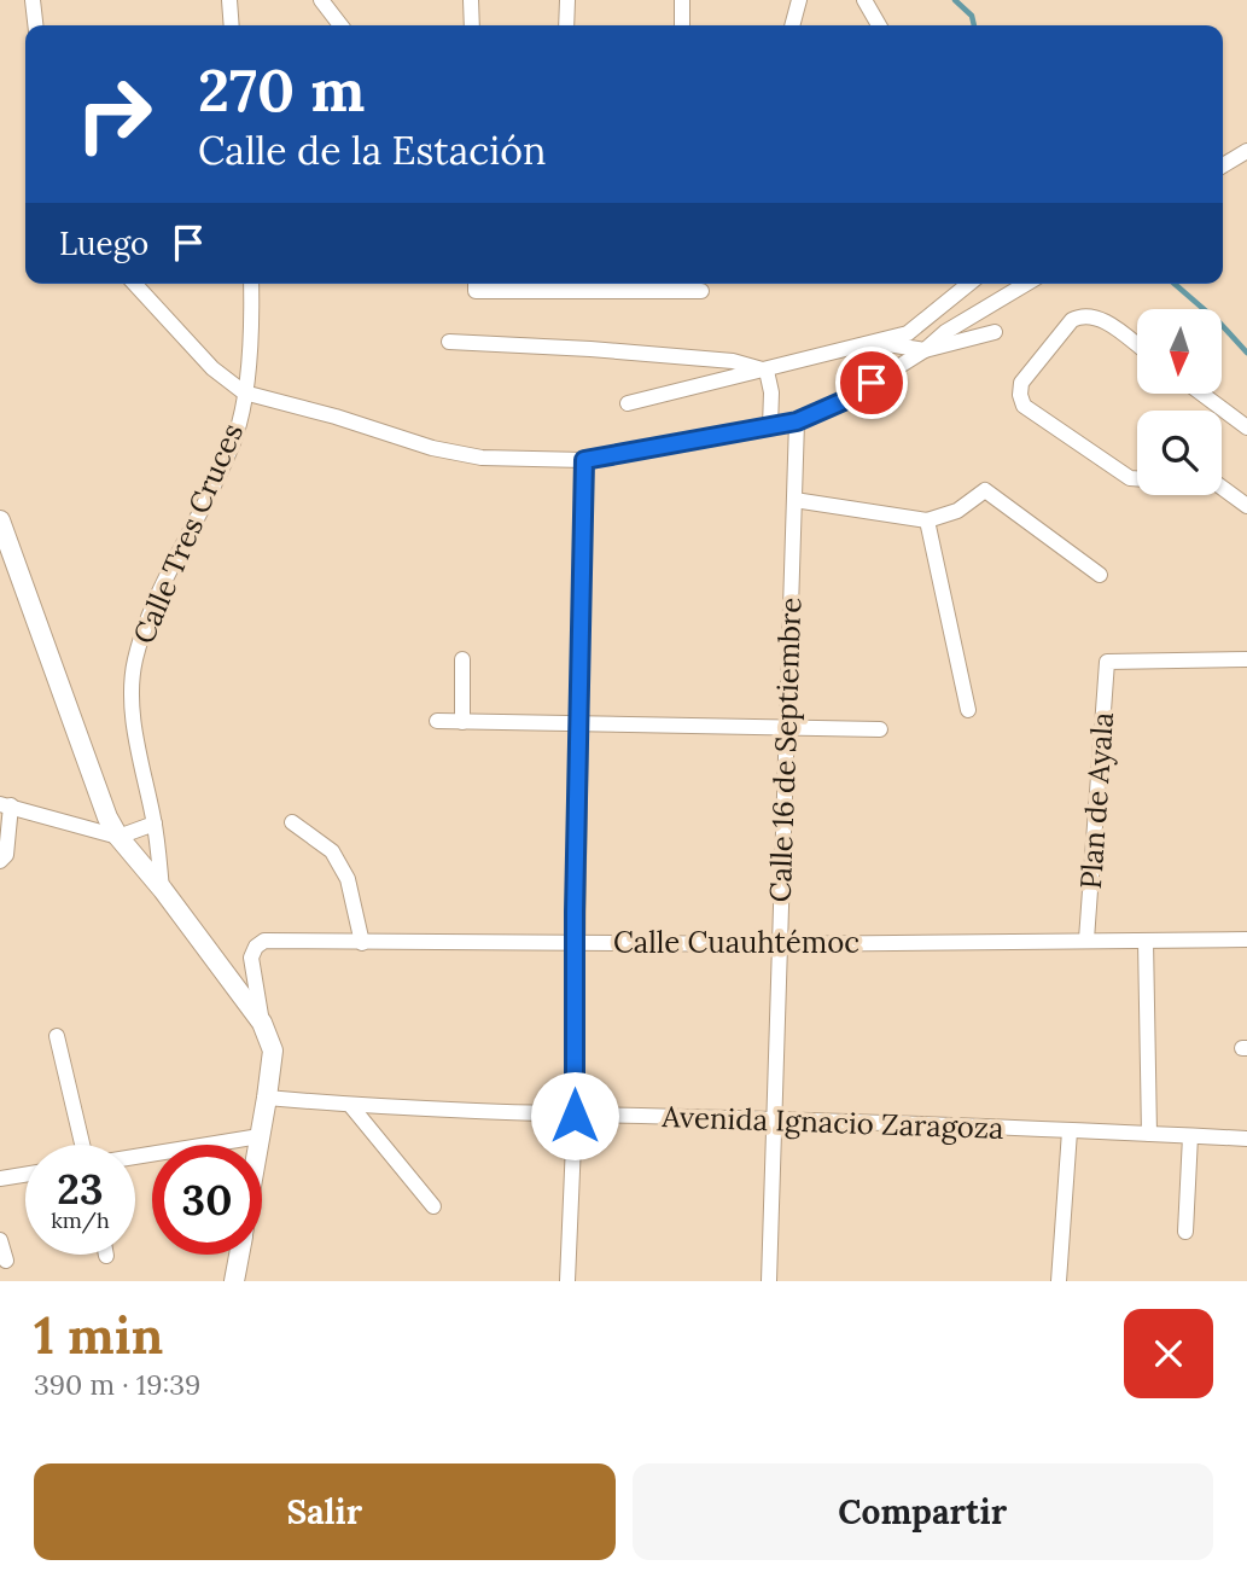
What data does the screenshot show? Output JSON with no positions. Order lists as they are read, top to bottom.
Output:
{
  "streets": {
    "street": [
      "Calle Tres Cruces",
      "Calle 16 de Septiembre",
      "Plan de Ayala",
      "Calle Cuauhtémoc",
      "Avenida Ignacio Zaragoza"
    ]
  },
  "crossings": [
    ["Calle Tres Cruces", "Calle Cuauhtémoc"],
    ["Calle Tres Cruces", "Avenida Ignacio Zaragoza"],
    ["Calle 16 de Septiembre", "Calle Cuauhtémoc"],
    ["Calle 16 de Septiembre", "Avenida Ignacio Zaragoza"],
    ["Plan de Ayala", "Calle Cuauhtémoc"]
  ],
  "north": "bottom",
  "page": {
    "turn": ["270 m", "Calle de la Estación"],
    "then": "Luego",
    "speed": "23 km/h",
    "limit": "30",
    "heading": ["1 min", "390 m · 19:39"],
    "buttons": ["Salir", "Compartir"]
  }
}
